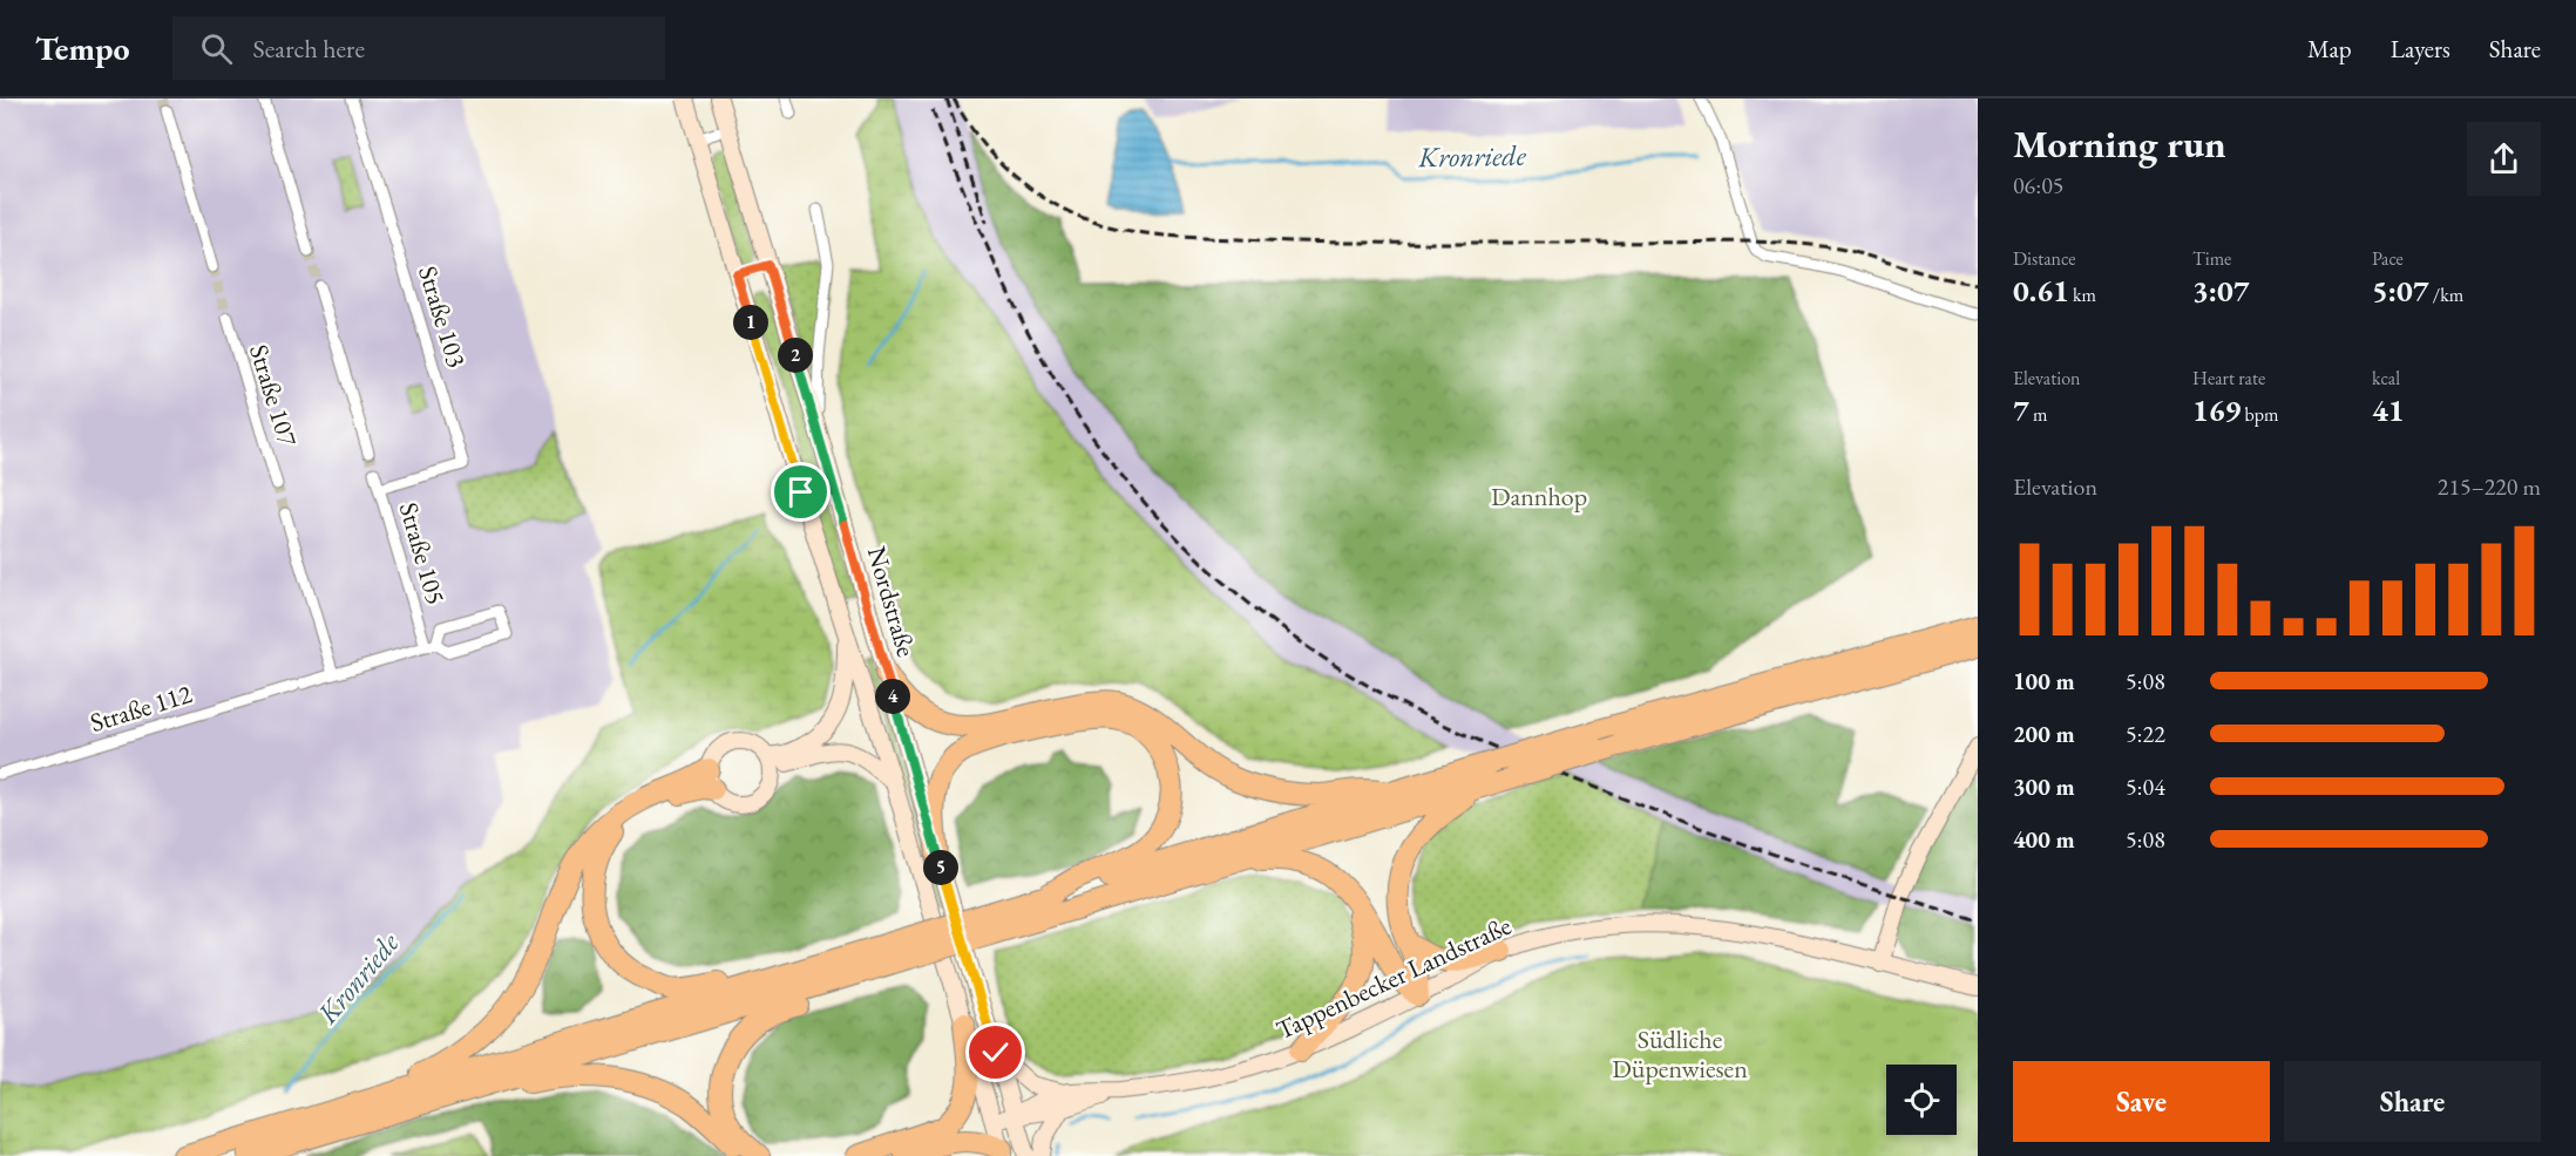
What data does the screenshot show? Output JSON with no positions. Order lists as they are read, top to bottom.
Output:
{
  "streets": {
    "street": [
      "Straße 103",
      "Straße 107",
      "Straße 105",
      "Nordstraße",
      "Straße 112",
      "Tappenbecker Landstraße"
    ]
  },
  "crossings": [
    ["Straße 103", "Straße 105"],
    ["Straße 105", "Straße 112"],
    ["Nordstraße", "Tappenbecker Landstraße"]
  ],
  "water": ["Kronriede"],
  "parks": ["Dannhop", "Südliche Düpenwiesen"],
  "page": {
    "header": "Tempo",
    "search": "Search here",
    "nav": ["Map", "Layers", "Share"],
    "heading": ["Morning run", "06:05"],
    "stats": [
      ["Distance", "0.61 km"],
      ["Time", "3:07"],
      ["Pace", "5:07 /km"],
      ["Elevation", "7 m"],
      ["Heart rate", "169 bpm"],
      ["kcal", "41"]
    ],
    "pins": [
      "1",
      "2",
      "4",
      "5"
    ],
    "chart": ["Elevation", "215–220 m"],
    "list": [
      {
        "name": "100 m",
        "note": "5:08"
      },
      {
        "name": "200 m",
        "note": "5:22"
      },
      {
        "name": "300 m",
        "note": "5:04"
      },
      {
        "name": "400 m",
        "note": "5:08"
      }
    ],
    "buttons": ["Save", "Share"]
  }
}
